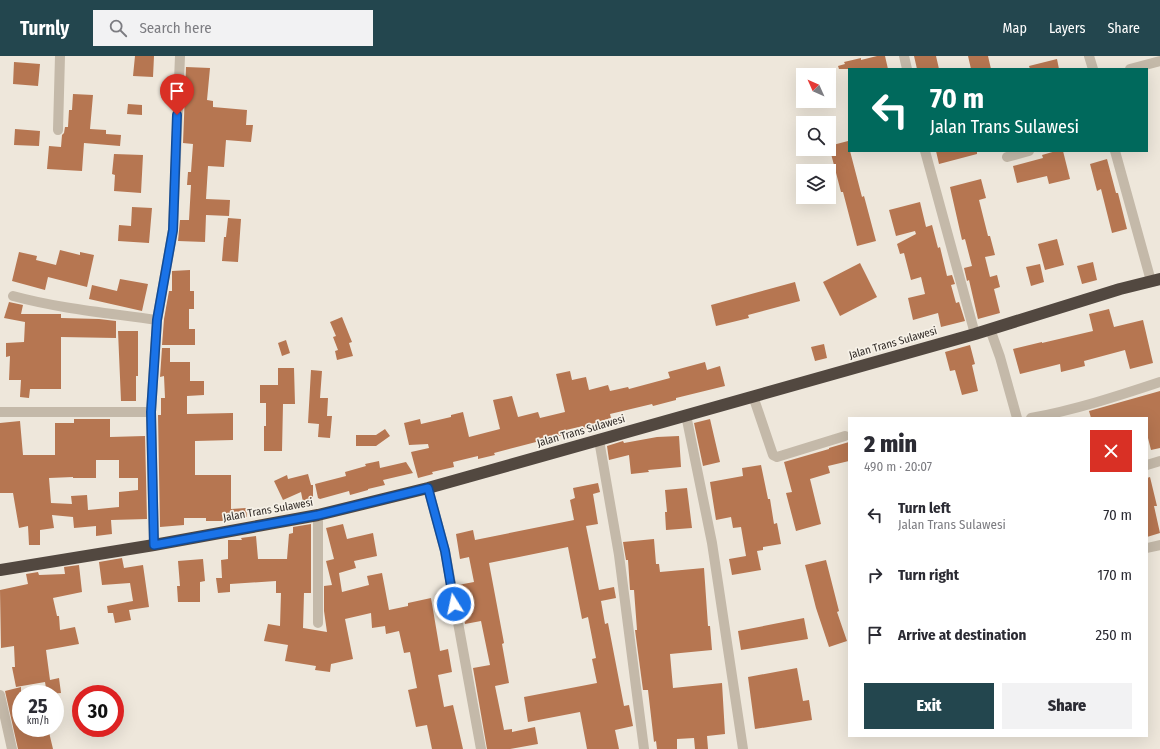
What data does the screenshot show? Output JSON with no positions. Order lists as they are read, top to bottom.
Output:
{
  "streets": {
    "highway": ["Jalan Trans Sulawesi"]
  },
  "north": "top left",
  "page": {
    "header": "Turnly",
    "search": "Search here",
    "nav": ["Map", "Layers", "Share"],
    "turn": ["70 m", "Jalan Trans Sulawesi"],
    "heading": ["2 min", "490 m · 20:07"],
    "list": [
      {
        "name": "Turn left",
        "note": "Jalan Trans Sulawesi",
        "value": "70 m"
      },
      {
        "name": "Turn right",
        "value": "170 m"
      },
      {
        "name": "Arrive at destination",
        "value": "250 m"
      }
    ],
    "buttons": ["Exit", "Share"],
    "speed": "25 km/h",
    "limit": "30"
  }
}
